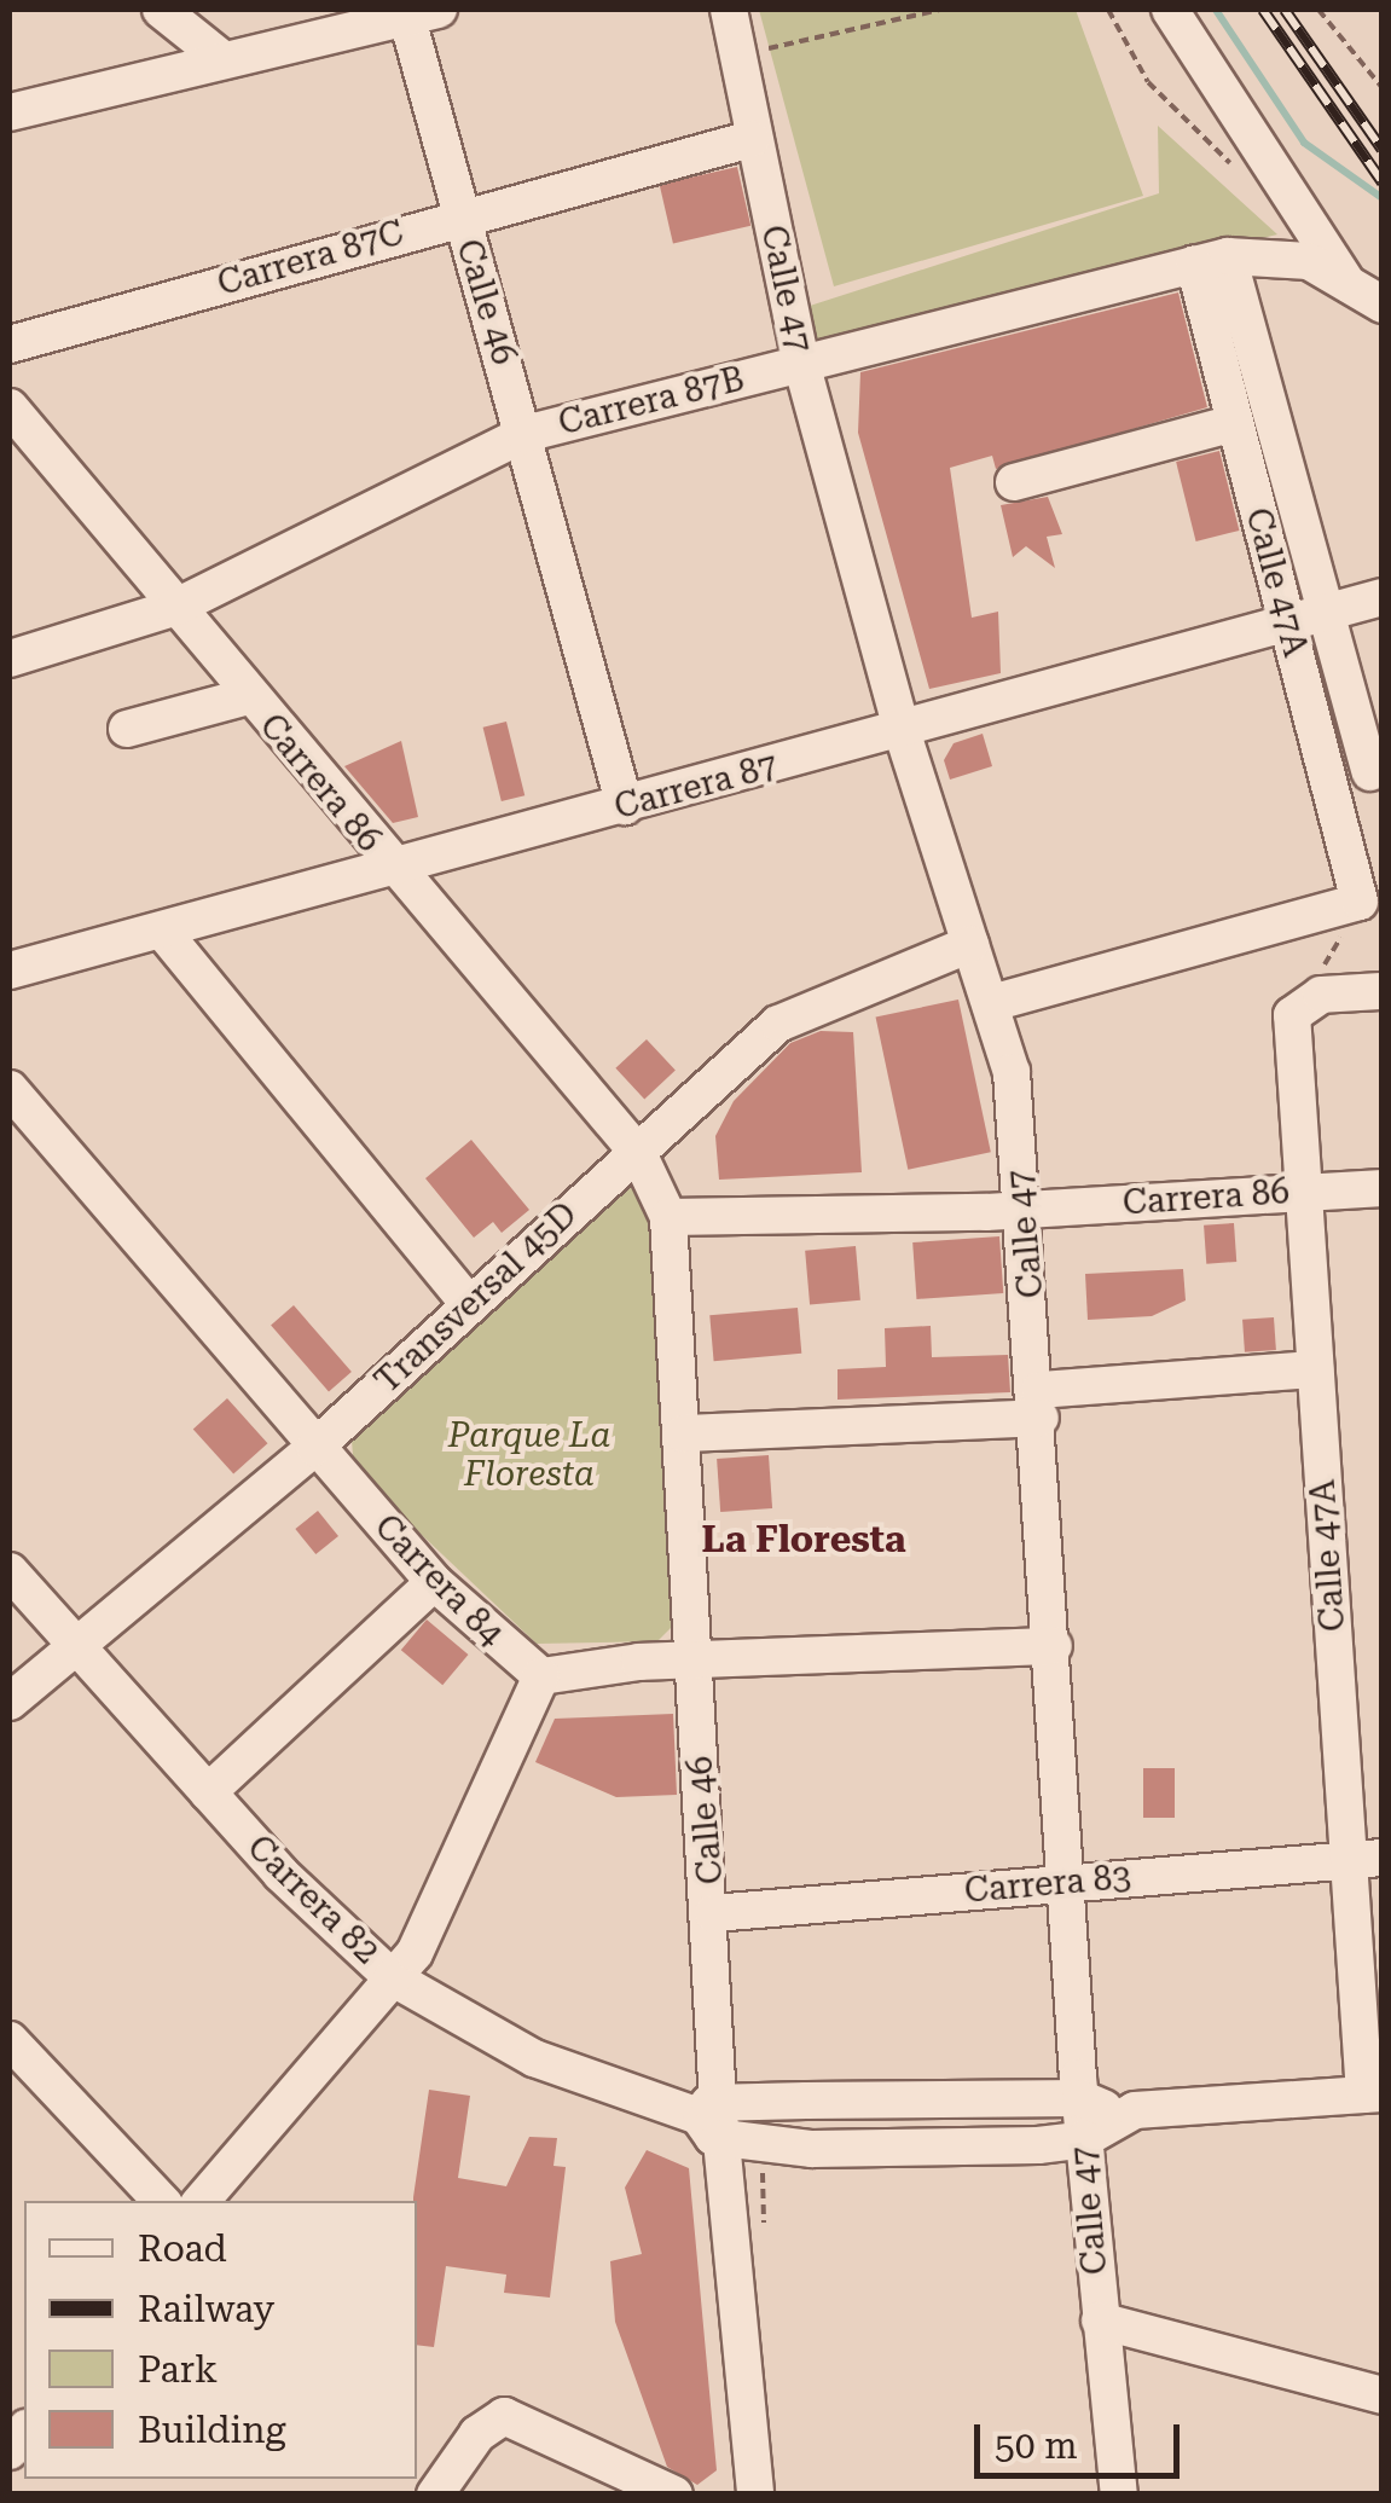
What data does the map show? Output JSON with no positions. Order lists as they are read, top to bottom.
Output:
{
  "streets": {
    "street": [
      "Carrera 87C",
      "Calle 47",
      "Calle 46",
      "Carrera 87B",
      "Calle 47A",
      "Carrera 86",
      "Carrera 87",
      "Transversal 45D",
      "Carrera 84",
      "Carrera 83",
      "Carrera 82"
    ]
  },
  "crossings": [
    ["Carrera 87C", "Calle 47"],
    ["Carrera 87C", "Calle 46"],
    ["Calle 47", "Carrera 87B"],
    ["Calle 47", "Carrera 86"],
    ["Calle 47", "Carrera 87"],
    ["Calle 47", "Transversal 45D"],
    ["Calle 47", "Carrera 83"],
    ["Calle 47", "Carrera 82"],
    ["Calle 46", "Carrera 87B"],
    ["Calle 46", "Carrera 86"],
    ["Calle 46", "Carrera 87"],
    ["Calle 46", "Transversal 45D"],
    ["Calle 46", "Carrera 83"],
    ["Calle 46", "Carrera 82"],
    ["Carrera 87B", "Calle 47A"],
    ["Carrera 87B", "Carrera 86"],
    ["Calle 47A", "Carrera 86"],
    ["Calle 47A", "Carrera 87"],
    ["Calle 47A", "Carrera 83"],
    ["Calle 47A", "Carrera 82"],
    ["Carrera 86", "Carrera 87"],
    ["Carrera 86", "Transversal 45D"],
    ["Transversal 45D", "Carrera 84"],
    ["Transversal 45D", "Carrera 82"]
  ],
  "districts": ["La Floresta"],
  "parks": ["Parque La Floresta"],
  "legend": [
    "Road",
    "Railway",
    "Park",
    "Building"
  ],
  "scale_bar": "50 m"
}
